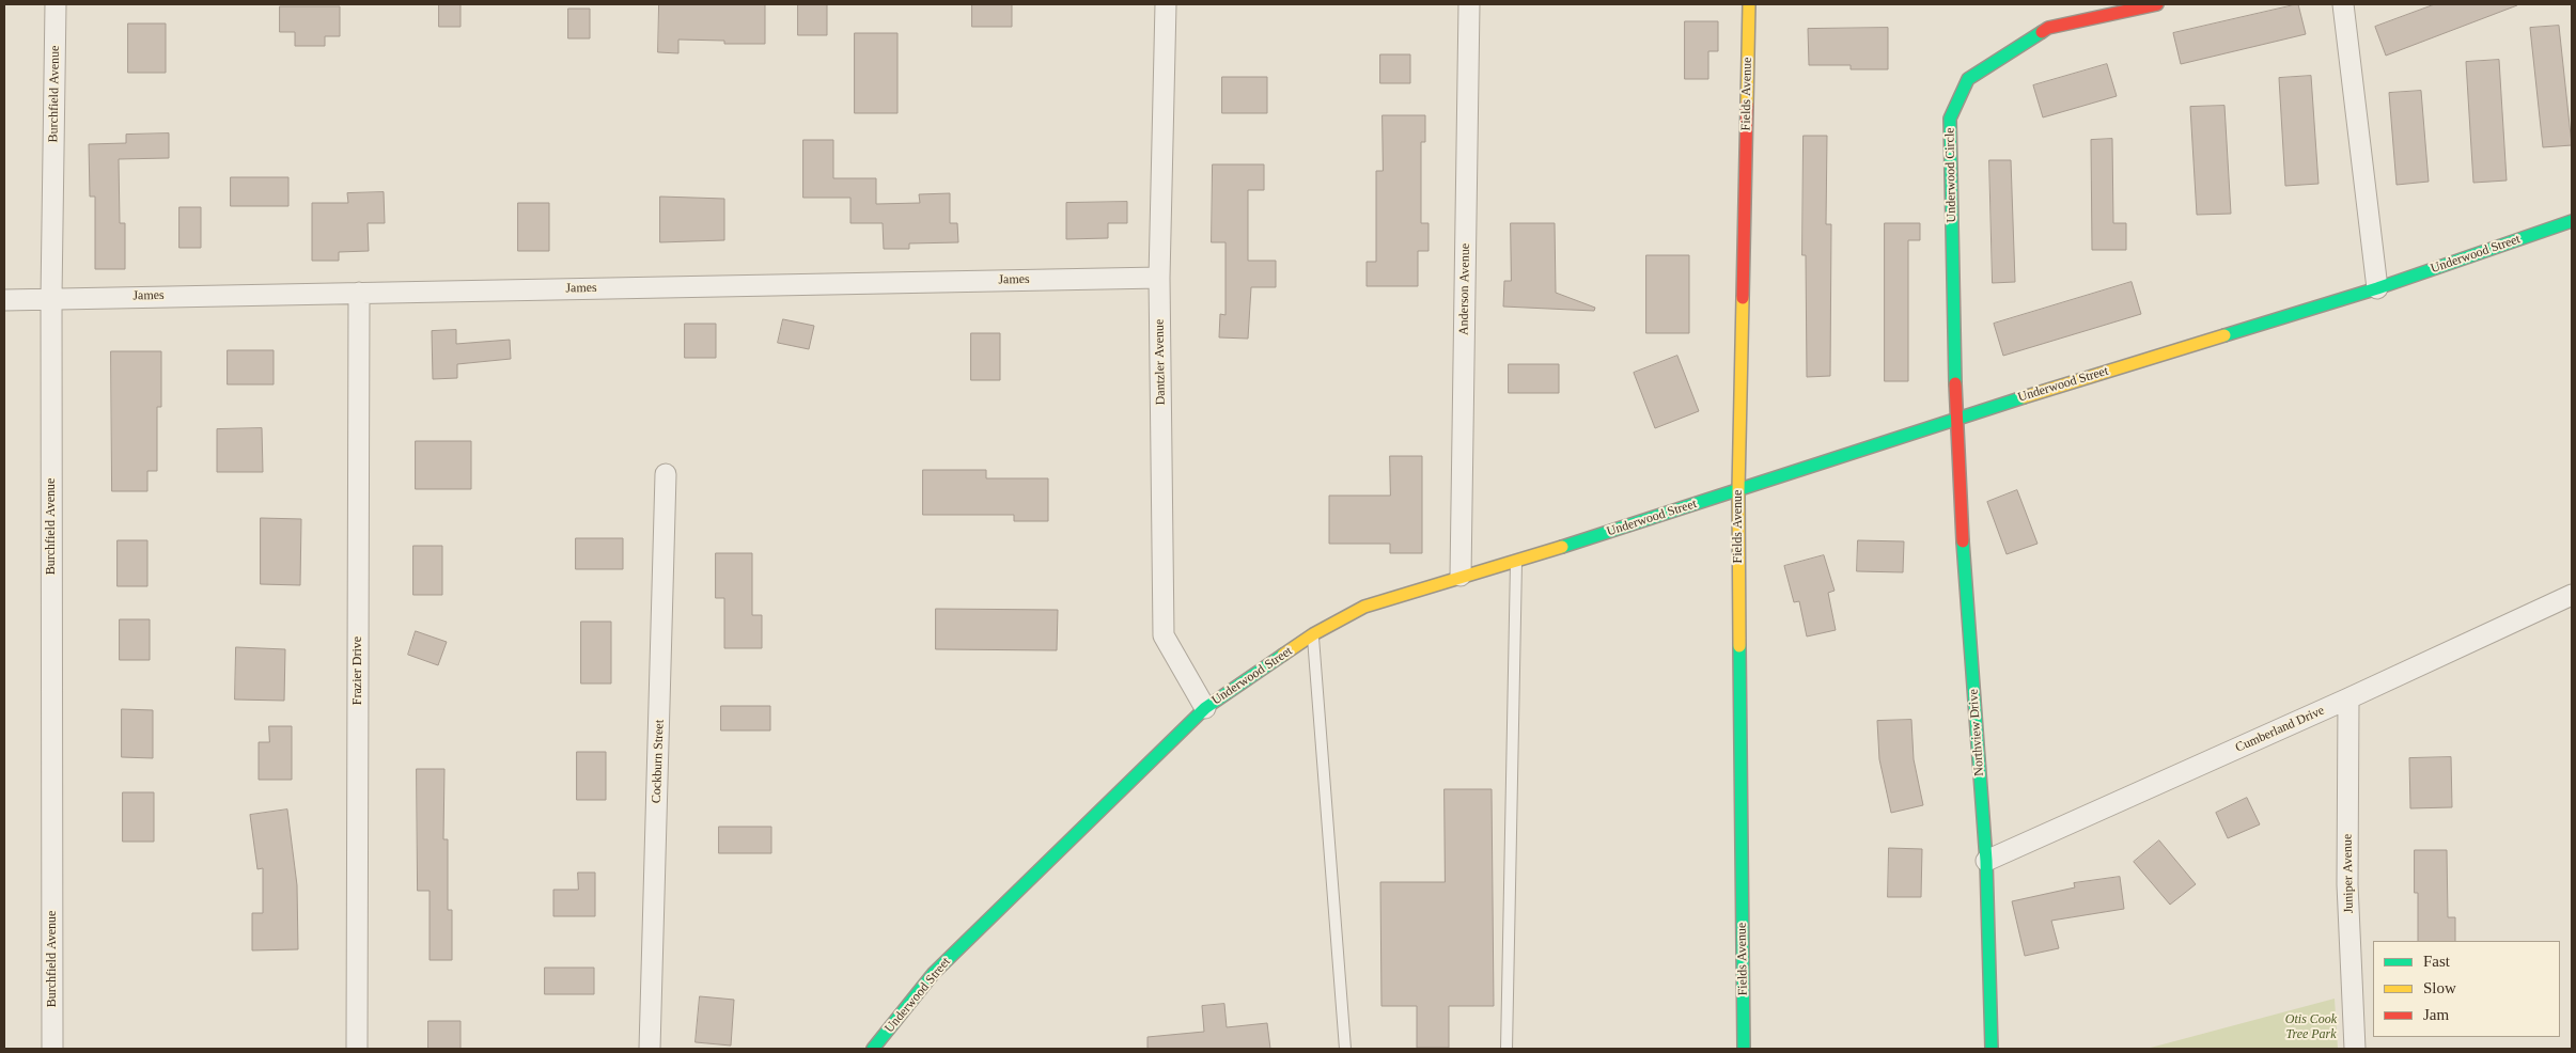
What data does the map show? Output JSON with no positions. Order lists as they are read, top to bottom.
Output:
{
  "streets": {
    "street": [
      "Burchfield Avenue",
      "Fields Avenue",
      "Underwood Circle",
      "Underwood Street",
      "James",
      "Anderson Avenue",
      "Dantzler Avenue",
      "Frazier Drive",
      "Cumberland Drive",
      "Northview Drive",
      "Cockburn Street",
      "Juniper Avenue"
    ]
  },
  "crossings": [
    ["Burchfield Avenue", "James"],
    ["Fields Avenue", "Underwood Street"],
    ["Underwood Circle", "Underwood Street"],
    ["Underwood Circle", "Northview Drive"],
    ["Underwood Street", "Anderson Avenue"],
    ["Underwood Street", "Dantzler Avenue"],
    ["Underwood Street", "Northview Drive"],
    ["James", "Dantzler Avenue"],
    ["James", "Frazier Drive"],
    ["Cumberland Drive", "Northview Drive"],
    ["Cumberland Drive", "Juniper Avenue"]
  ],
  "parks": ["Otis Cook Tree Park"],
  "legend": ["Fast", "Slow", "Jam"]
}
